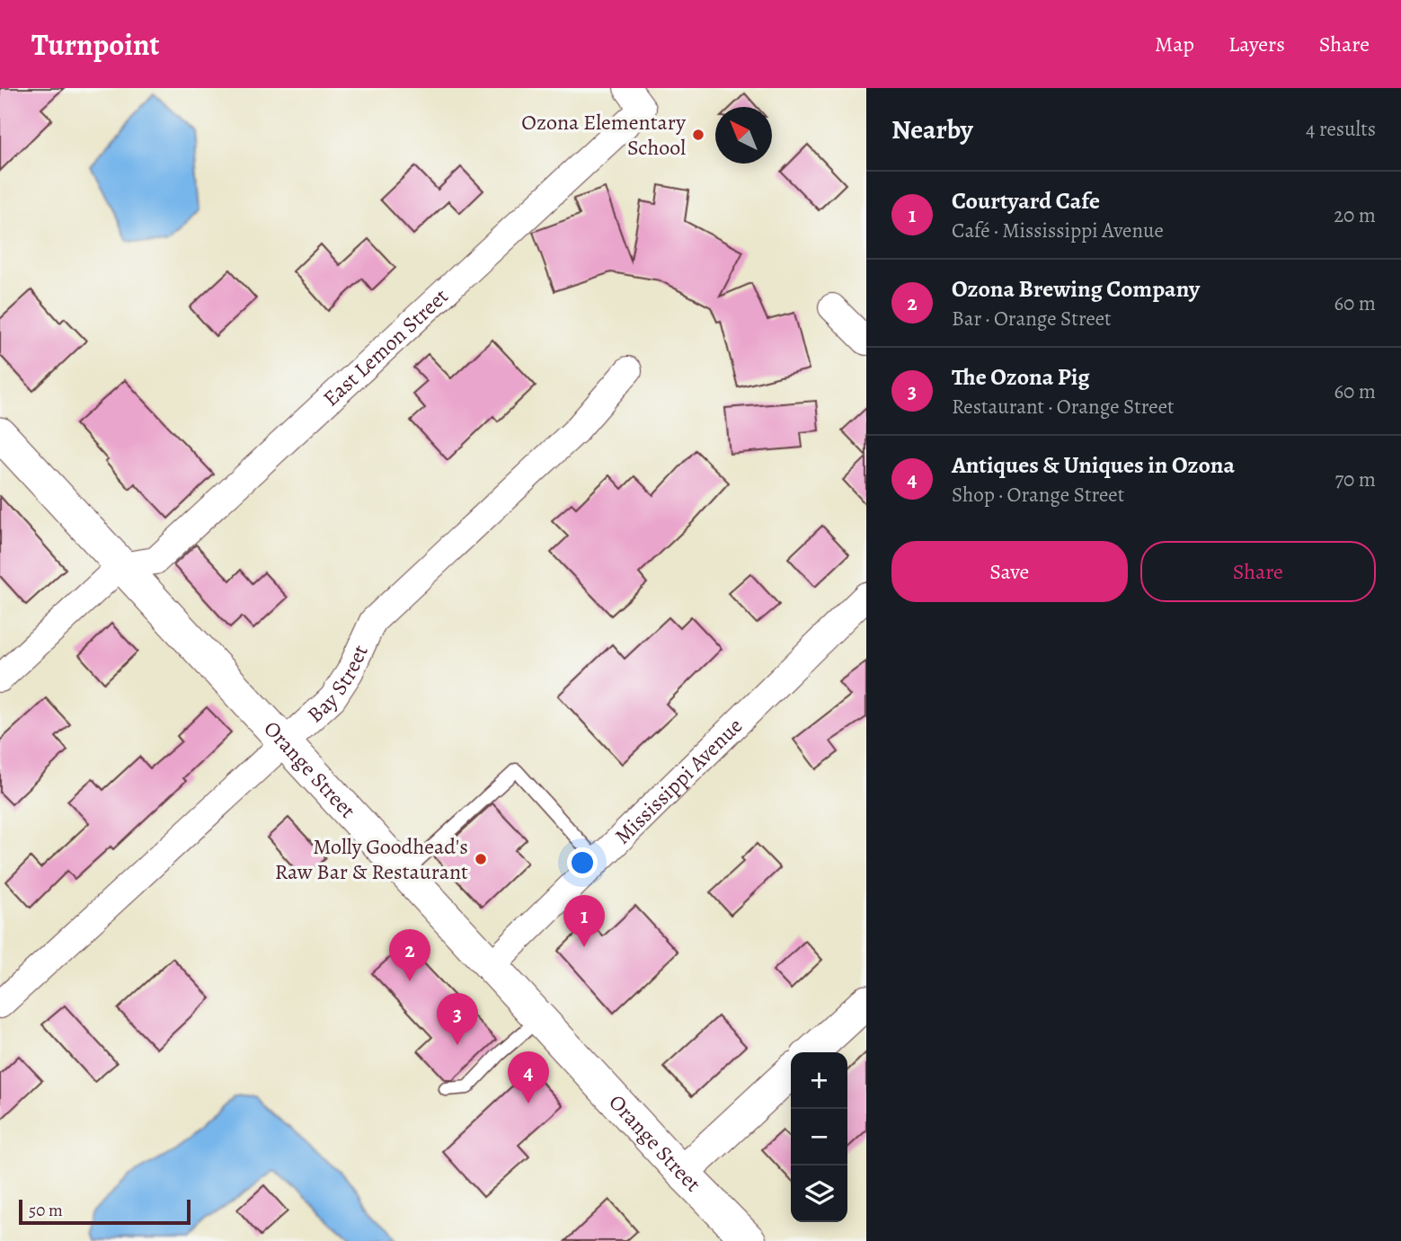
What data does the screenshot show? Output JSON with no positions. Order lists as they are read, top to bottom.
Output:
{
  "streets": {
    "street": [
      "East Lemon Street",
      "Bay Street",
      "Orange Street",
      "Mississippi Avenue"
    ]
  },
  "crossings": [
    ["East Lemon Street", "Orange Street"],
    ["Bay Street", "Orange Street"],
    ["Orange Street", "Mississippi Avenue"]
  ],
  "places": ["Ozona Elementary School", "Molly Goodhead's Raw Bar & Restaurant"],
  "scale_bar": "50 m",
  "north": "top left",
  "page": {
    "header": "Turnpoint",
    "nav": ["Map", "Layers", "Share"],
    "heading": ["Nearby", "4 results"],
    "list": [
      {
        "mark": "1",
        "name": "Courtyard Cafe",
        "note": "Café · Mississippi Avenue",
        "value": "20 m"
      },
      {
        "mark": "2",
        "name": "Ozona Brewing Company",
        "note": "Bar · Orange Street",
        "value": "60 m"
      },
      {
        "mark": "3",
        "name": "The Ozona Pig",
        "note": "Restaurant · Orange Street",
        "value": "60 m"
      },
      {
        "mark": "4",
        "name": "Antiques & Uniques in Ozona",
        "note": "Shop · Orange Street",
        "value": "70 m"
      }
    ],
    "buttons": ["Save", "Share"],
    "pins": [
      "1",
      "2",
      "3",
      "4"
    ],
    "map_buttons": ["+", "−"],
    "scale": "50 m"
  }
}
